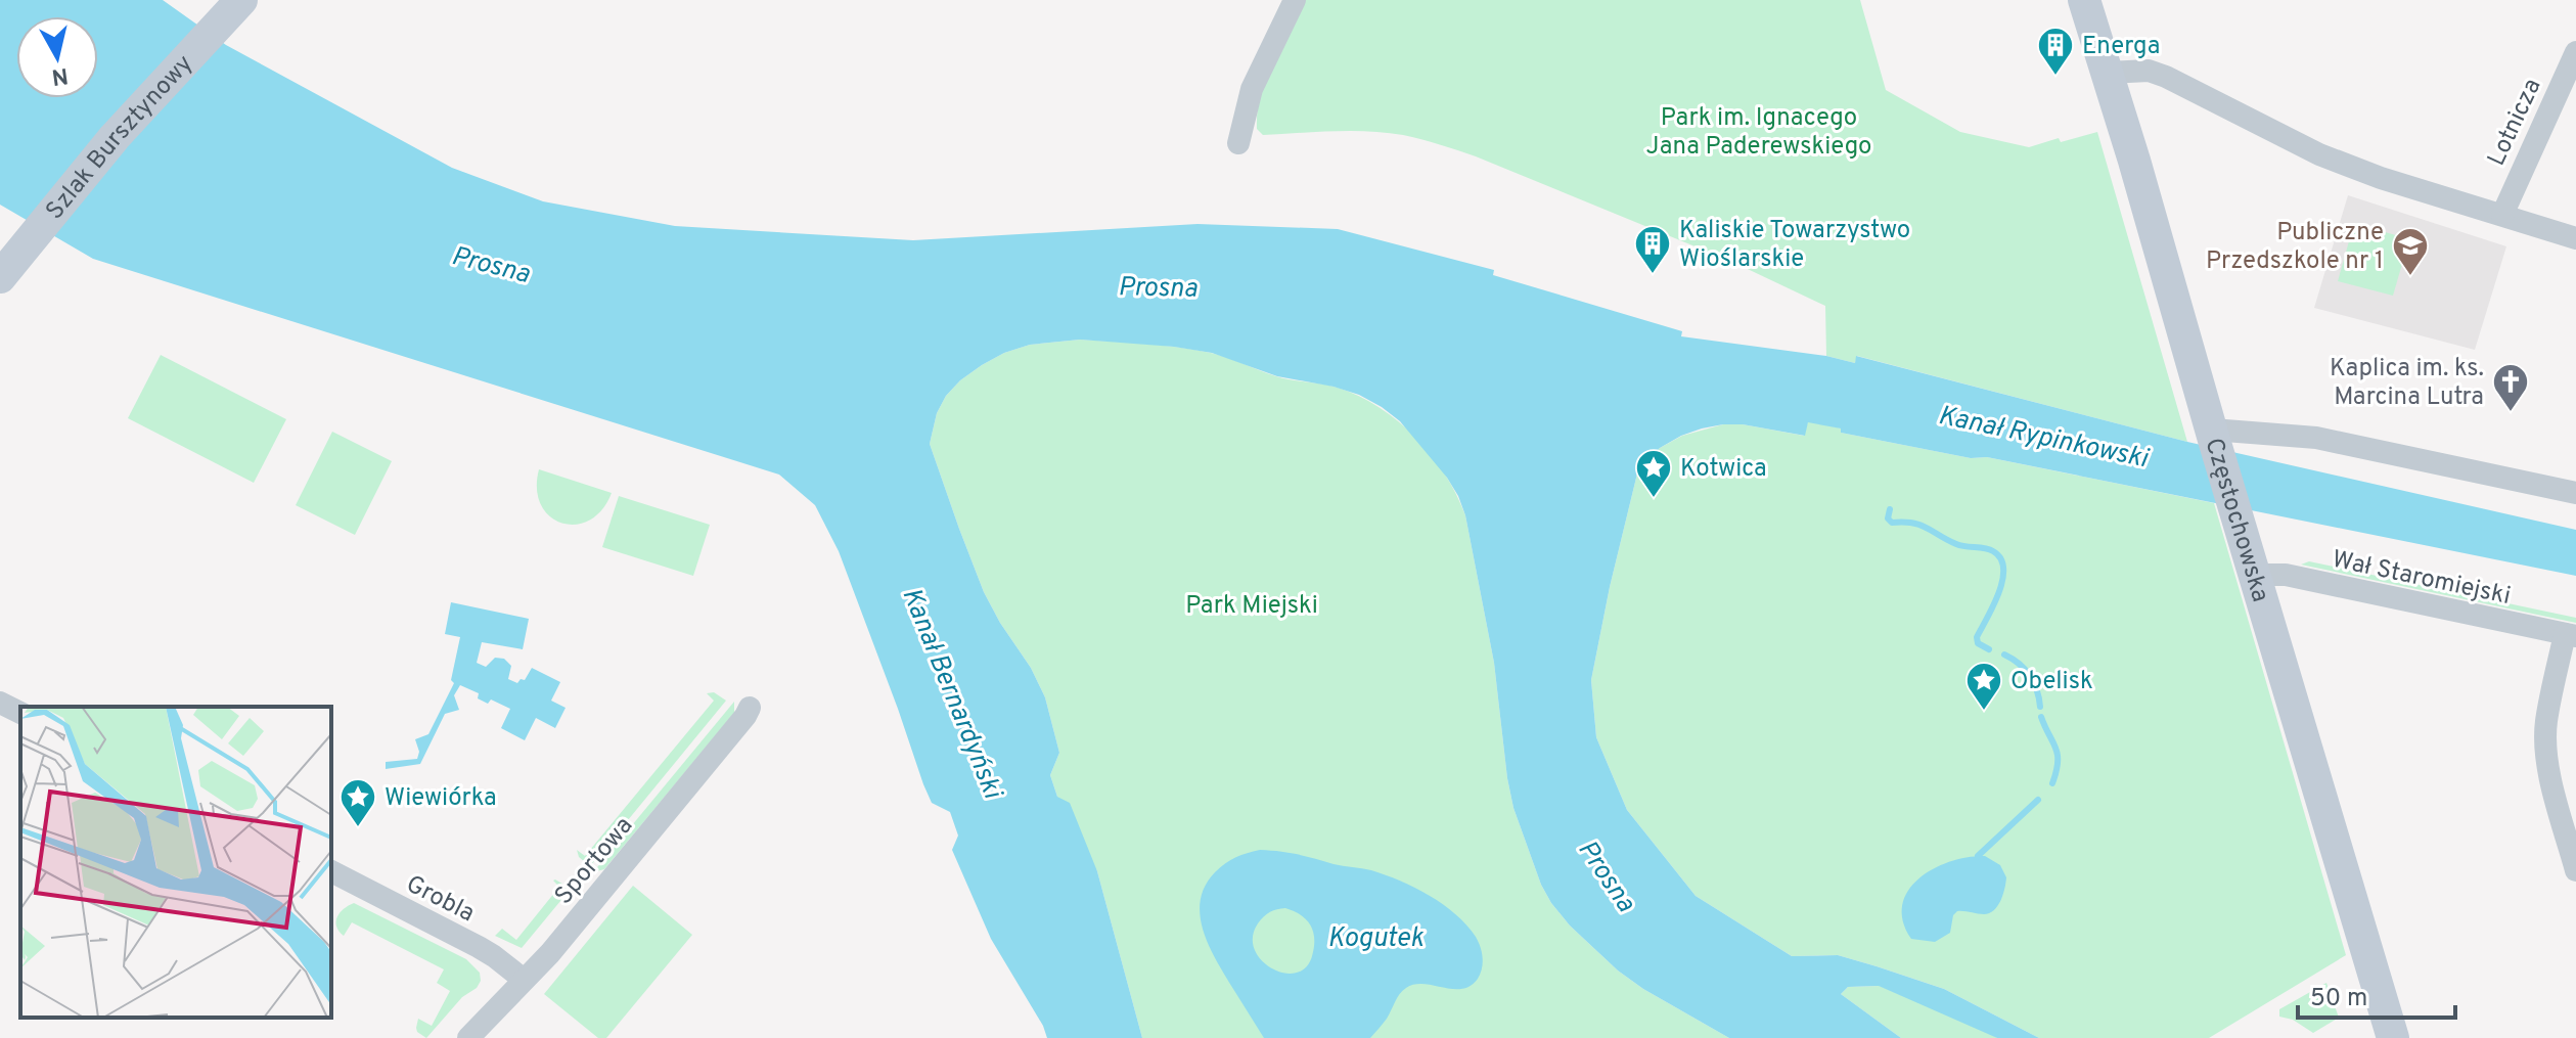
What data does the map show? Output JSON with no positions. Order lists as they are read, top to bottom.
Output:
{
  "streets": {
    "street": [
      "Lotnicza",
      "Szlak Bursztynowy",
      "Częstochowska",
      "Wał Staromiejski",
      "Sportowa",
      "Grobla"
    ]
  },
  "crossings": [
    ["Częstochowska", "Wał Staromiejski"],
    ["Sportowa", "Grobla"]
  ],
  "water": [
    "Prosna",
    "Kanał Rypinkowski",
    "Kanał Bernardyński",
    "Kogutek"
  ],
  "parks": ["Park im. Ignacego Jana Paderewskiego", "Park Miejski"],
  "places": {
    "building": ["Energa", "Kaliskie Towarzystwo Wioślarskie"],
    "school or university": ["Publiczne Przedszkole nr 1"],
    "church": ["Kaplica im. ks. Marcina Lutra"],
    "place": ["Kotwica", "Obelisk", "Wiewiórka"]
  },
  "scale_bar": "50 m",
  "north": "bottom"
}
